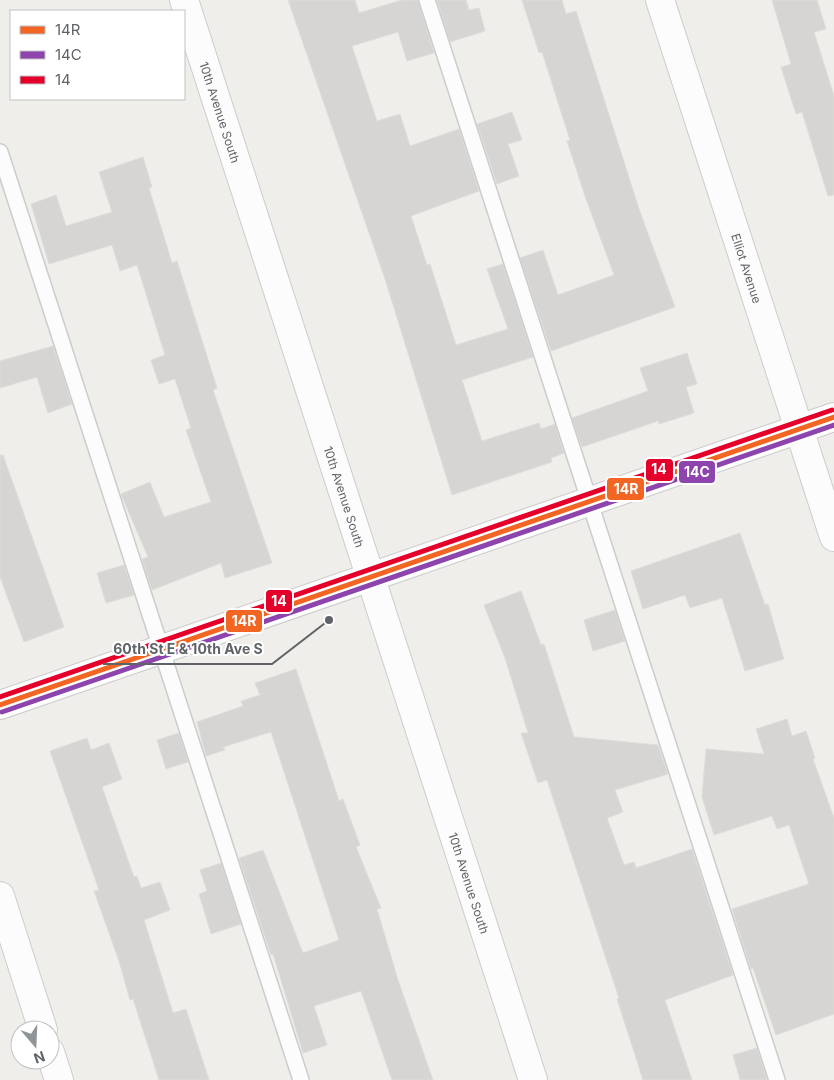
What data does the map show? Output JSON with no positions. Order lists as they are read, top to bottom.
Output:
{
  "streets": {
    "street": ["10th Avenue South", "Elliot Avenue"]
  },
  "places": ["60th St E & 10th Ave S"],
  "lines": ["transit line 14", "transit line 14R", "transit line 14C"],
  "legend": ["14R", "14C", "14"],
  "north": "bottom"
}
